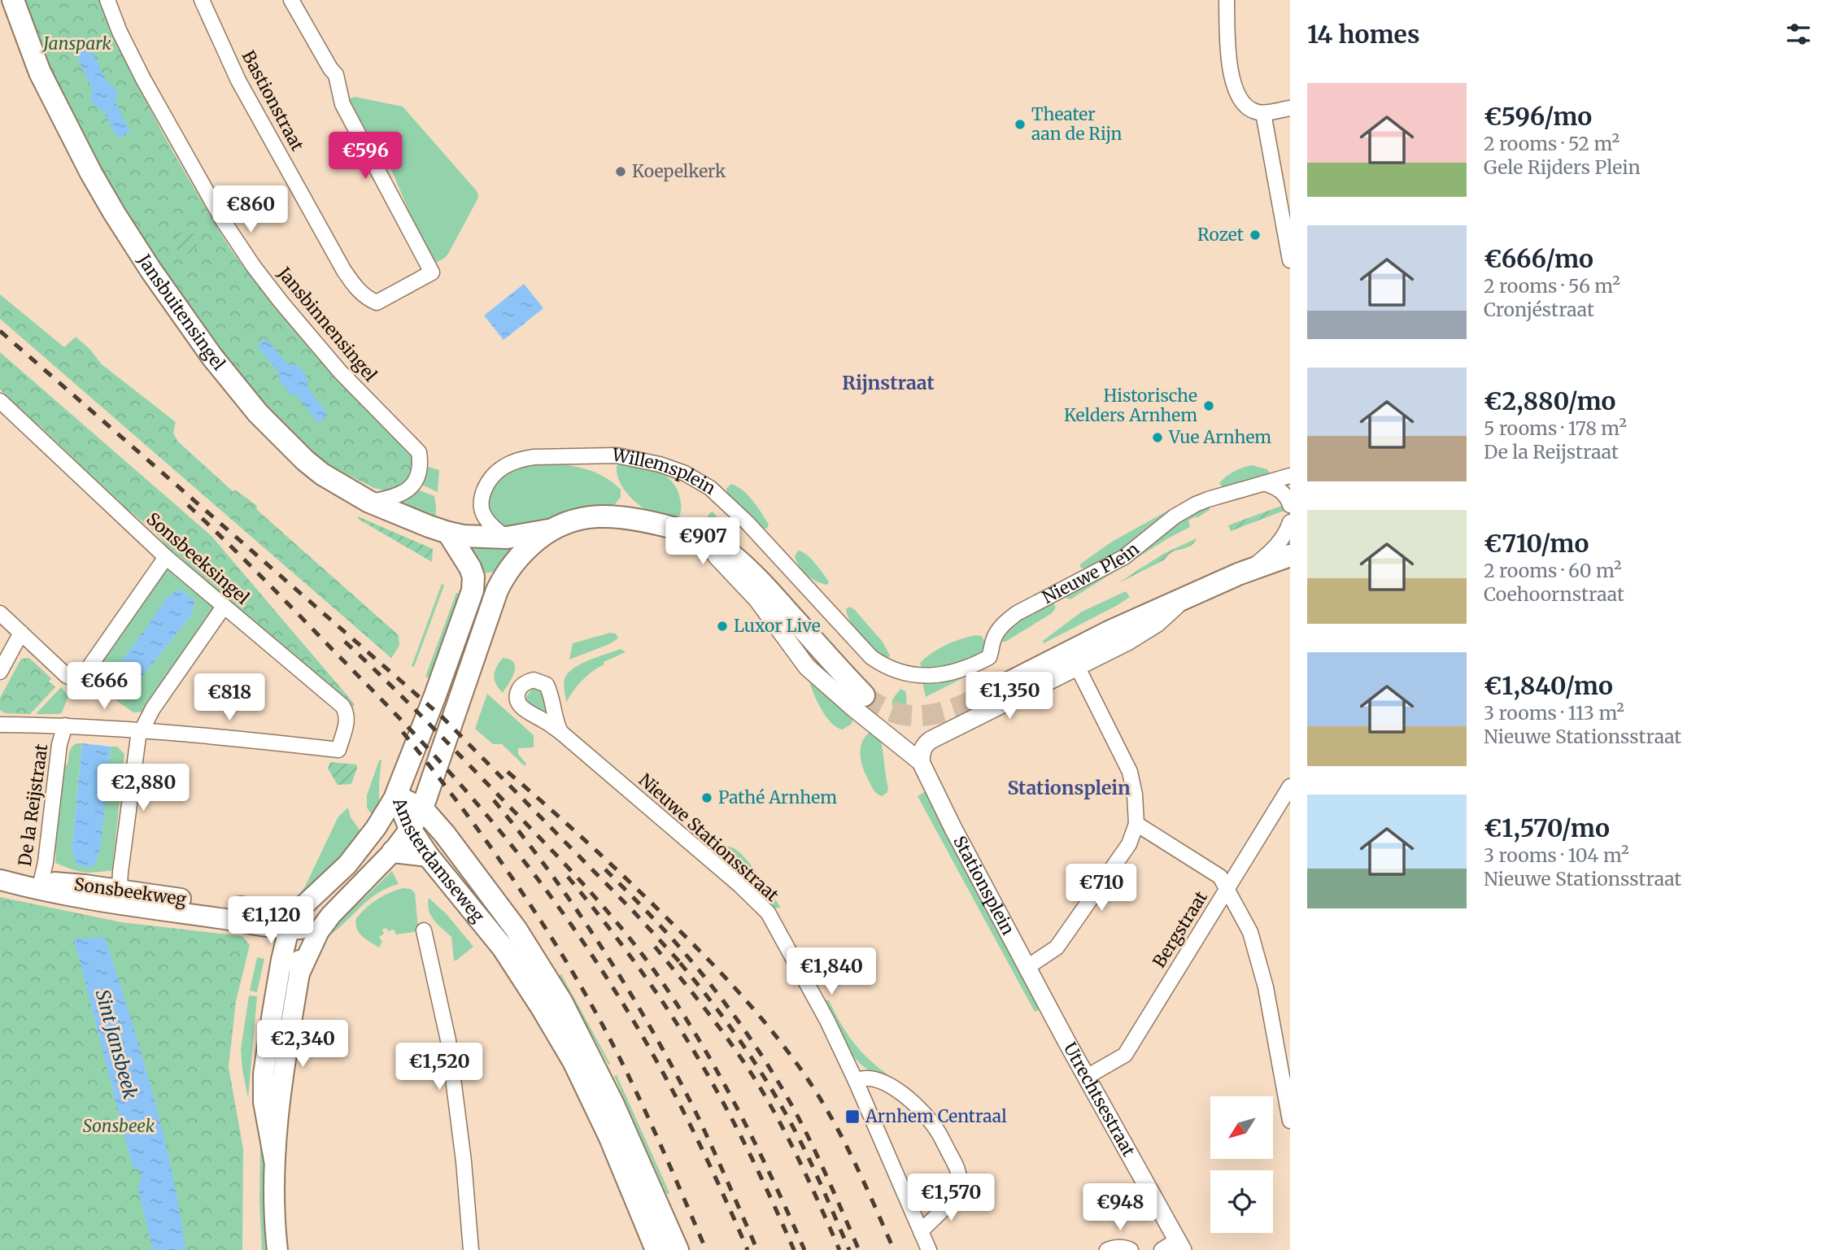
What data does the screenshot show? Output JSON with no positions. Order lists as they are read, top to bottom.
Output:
{
  "streets": {
    "main road": ["Jansbuitensingel", "Amsterdamseweg", "Sonsbeekweg"],
    "street": [
      "Bastionstraat",
      "Jansbinnensingel",
      "Willemsplein",
      "Sonsbeeksingel",
      "Nieuwe Plein",
      "De la Reijstraat",
      "Nieuwe Stationsstraat",
      "Stationsplein",
      "Bergstraat",
      "Utrechtsestraat"
    ]
  },
  "crossings": [
    ["Jansbuitensingel", "Jansbinnensingel"],
    ["Willemsplein", "Nieuwe Plein"],
    ["De la Reijstraat", "Sonsbeekweg"],
    ["Stationsplein", "Utrechtsestraat"],
    ["Bergstraat", "Utrechtsestraat"]
  ],
  "districts": ["Rijnstraat", "Stationsplein"],
  "water": ["Sint Jansbeek"],
  "parks": ["Janspark", "Sonsbeek"],
  "places": {
    "other": [
      "Theater aan de Rijn",
      "Koepelkerk",
      "Rozet",
      "Historische Kelders Arnhem",
      "Vue Arnhem",
      "Luxor Live",
      "Pathé Arnhem"
    ],
    "transit": ["Arnhem Centraal"]
  },
  "north": "bottom left",
  "page": {
    "heading": "14 homes",
    "list": [
      {
        "name": "€596/mo",
        "note": "2 rooms · 52 m² · Gele Rijders Plein"
      },
      {
        "name": "€666/mo",
        "note": "2 rooms · 56 m² · Cronjéstraat"
      },
      {
        "name": "€2,880/mo",
        "note": "5 rooms · 178 m² · De la Reijstraat"
      },
      {
        "name": "€710/mo",
        "note": "2 rooms · 60 m² · Coehoornstraat"
      },
      {
        "name": "€1,840/mo",
        "note": "3 rooms · 113 m² · Nieuwe Stationsstraat"
      },
      {
        "name": "€1,570/mo",
        "note": "3 rooms · 104 m² · Nieuwe Stationsstraat"
      }
    ],
    "price": [
      "€596",
      "€860",
      "€907",
      "€666",
      "€1,350",
      "€818",
      "€2,880",
      "€710",
      "€1,120",
      "€1,840",
      "€2,340",
      "€1,520",
      "€1,570",
      "€948"
    ]
  }
}
